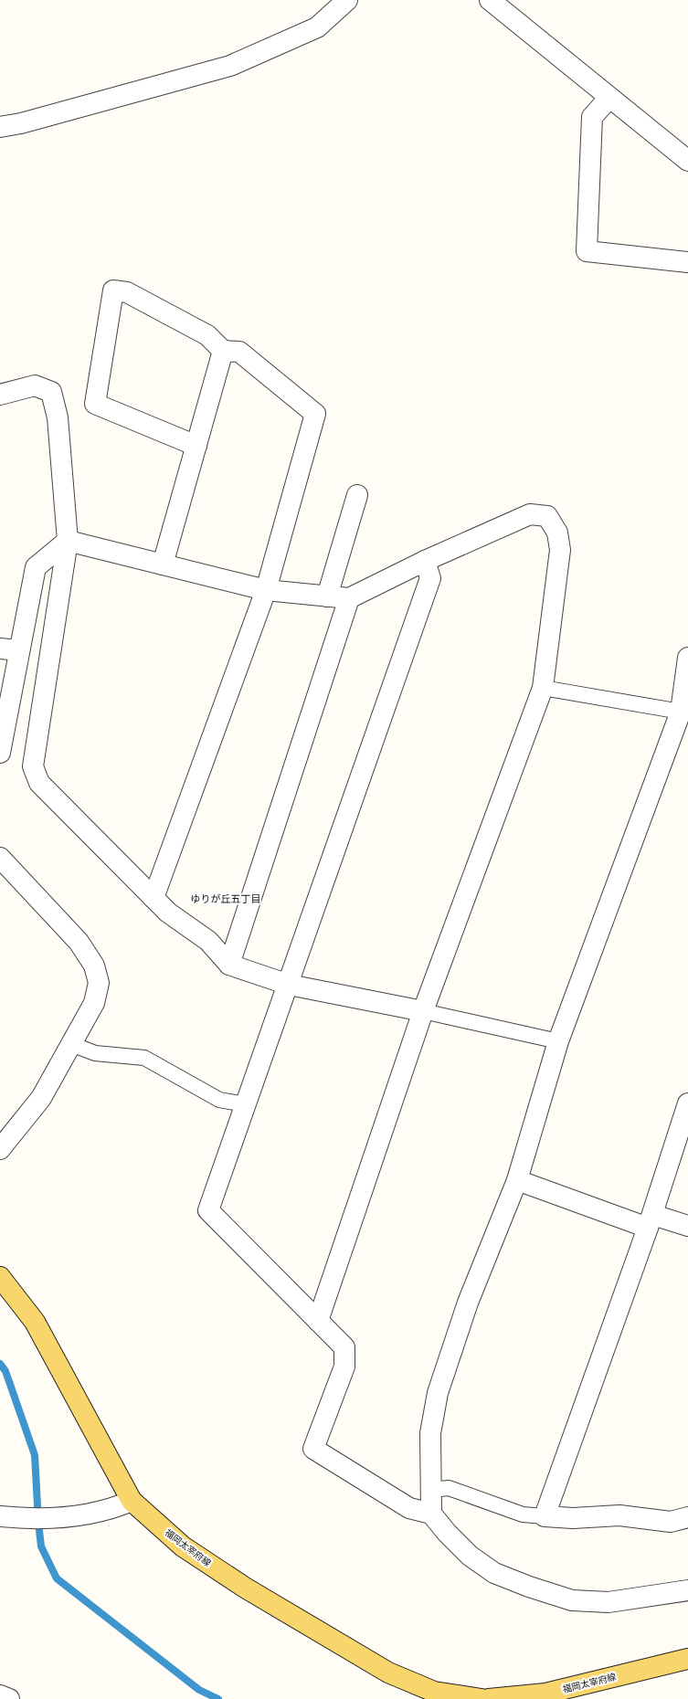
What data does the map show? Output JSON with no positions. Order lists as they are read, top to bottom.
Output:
{
  "streets": {
    "main road": ["福岡太宰府線"]
  },
  "districts": ["ゆりが丘五丁目"]
}
